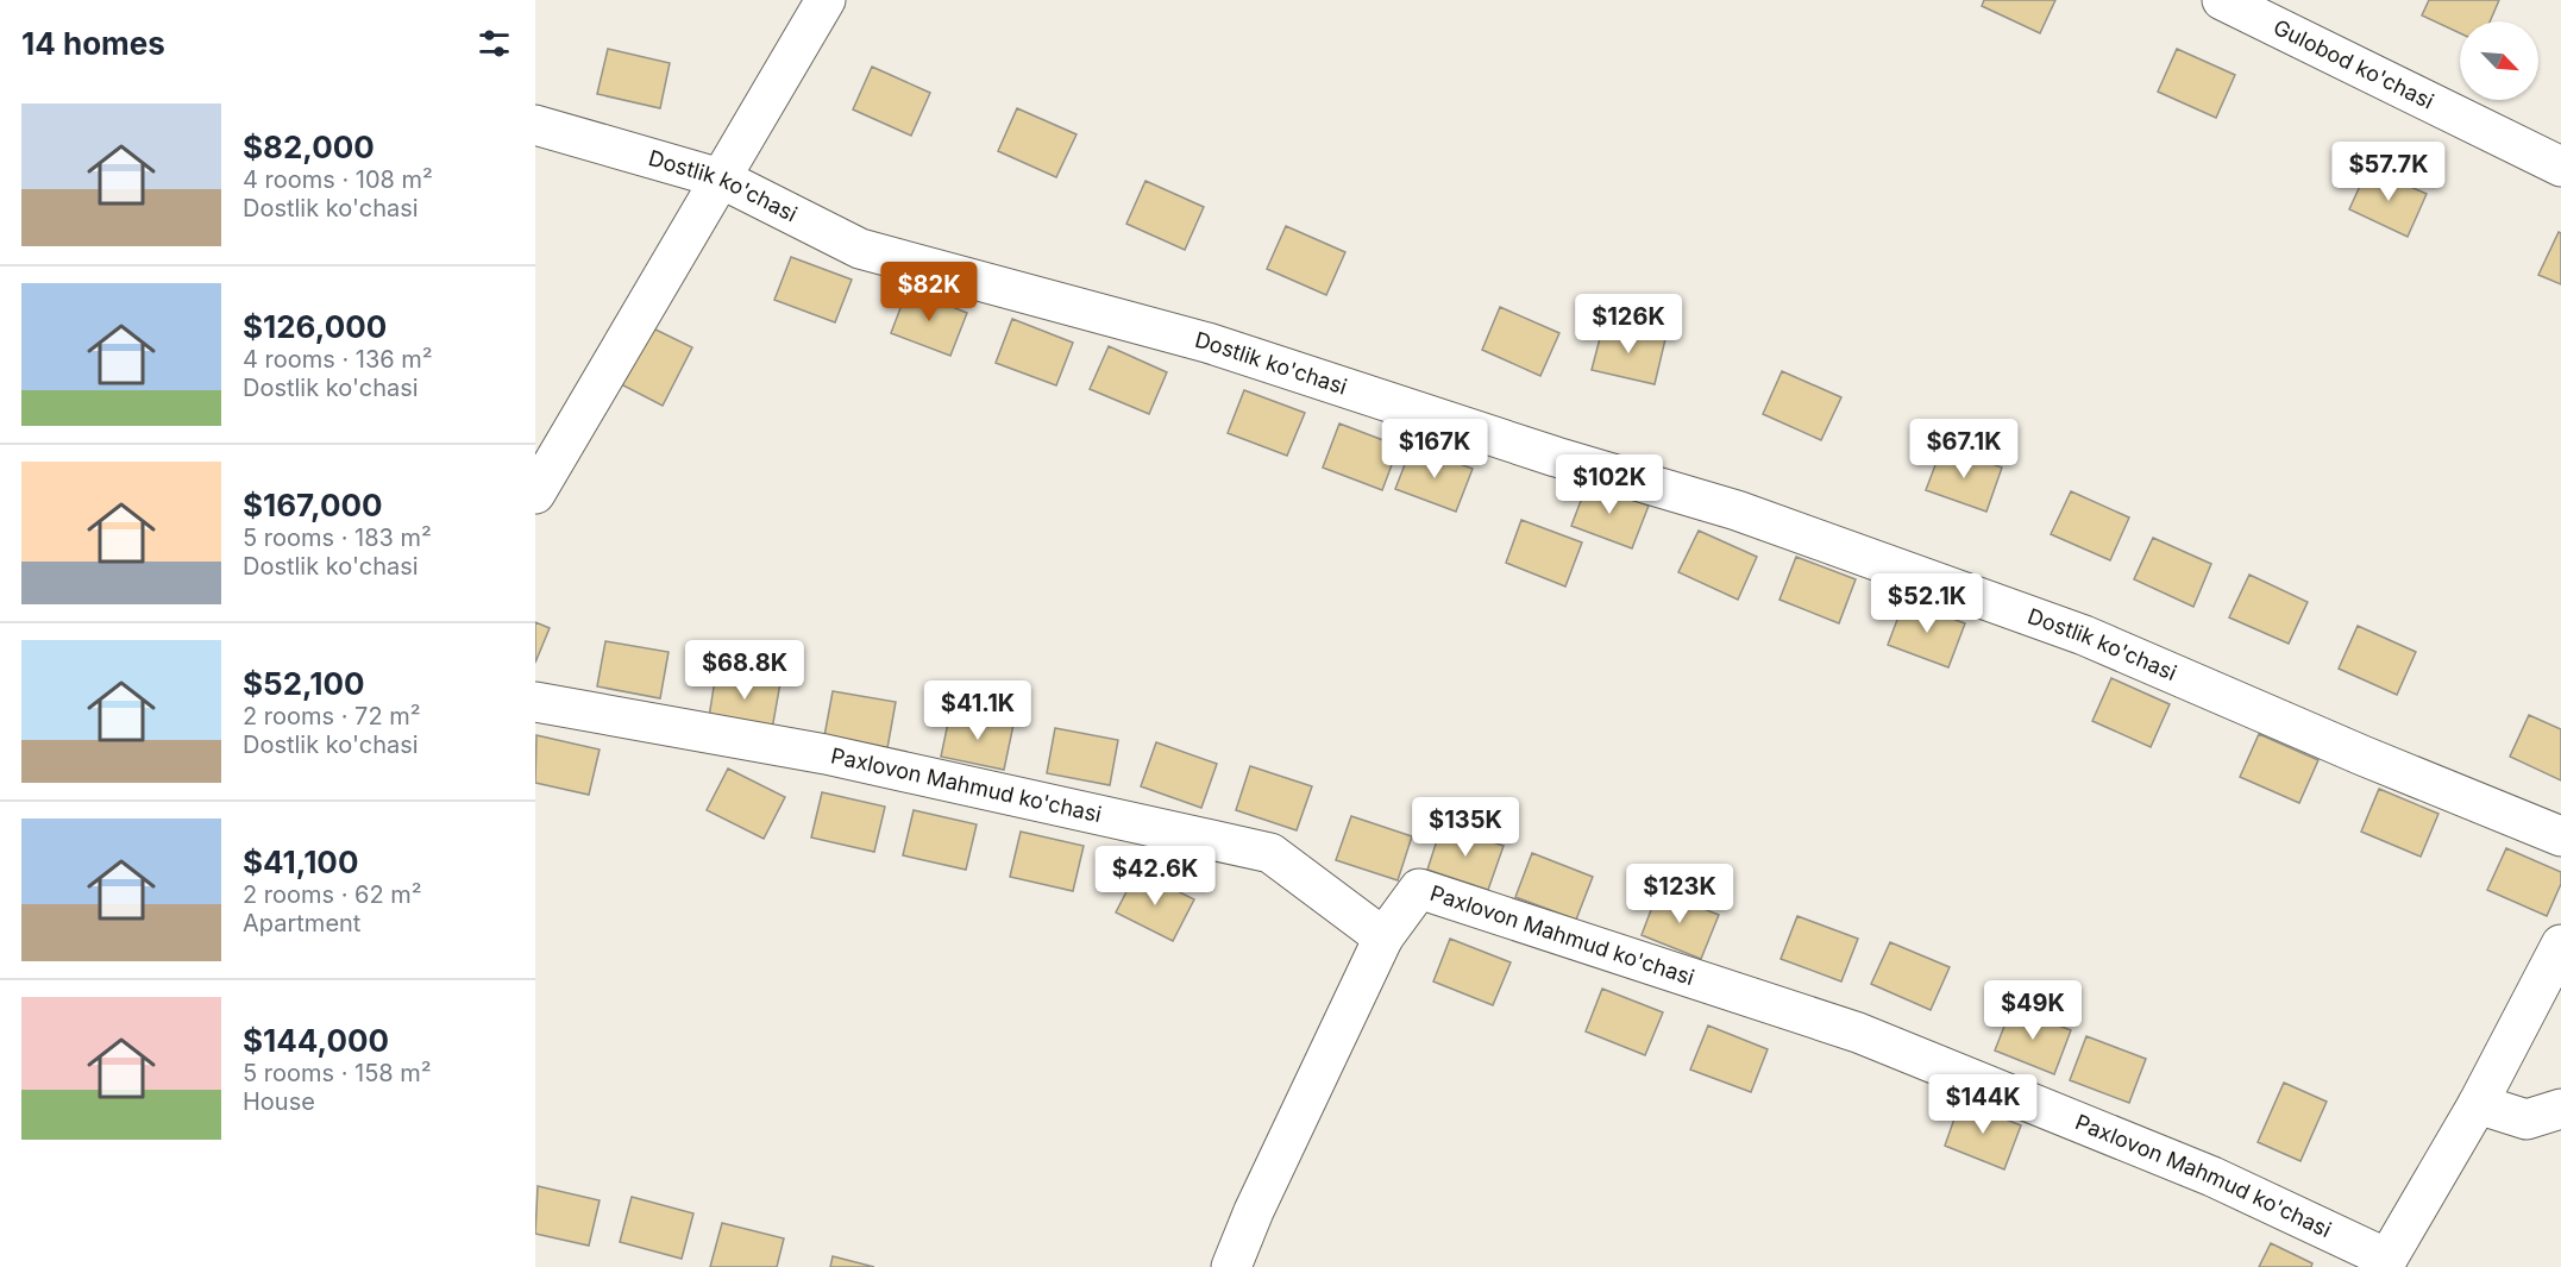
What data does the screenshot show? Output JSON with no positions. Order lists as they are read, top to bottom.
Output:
{
  "streets": {
    "street": ["Gulobod ko'chasi", "Dostlik ko'chasi", "Paxlovon Mahmud ko'chasi"]
  },
  "north": "bottom right",
  "page": {
    "heading": "14 homes",
    "list": [
      {
        "name": "$82,000",
        "note": "4 rooms · 108 m² · Dostlik ko'chasi"
      },
      {
        "name": "$126,000",
        "note": "4 rooms · 136 m² · Dostlik ko'chasi"
      },
      {
        "name": "$167,000",
        "note": "5 rooms · 183 m² · Dostlik ko'chasi"
      },
      {
        "name": "$52,100",
        "note": "2 rooms · 72 m² · Dostlik ko'chasi"
      },
      {
        "name": "$41,100",
        "note": "2 rooms · 62 m² · Apartment"
      },
      {
        "name": "$144,000",
        "note": "5 rooms · 158 m² · House"
      }
    ],
    "price": [
      "$57.7K",
      "$82K",
      "$126K",
      "$167K",
      "$67.1K",
      "$102K",
      "$52.1K",
      "$68.8K",
      "$41.1K",
      "$135K",
      "$42.6K",
      "$123K",
      "$49K",
      "$144K"
    ]
  }
}
